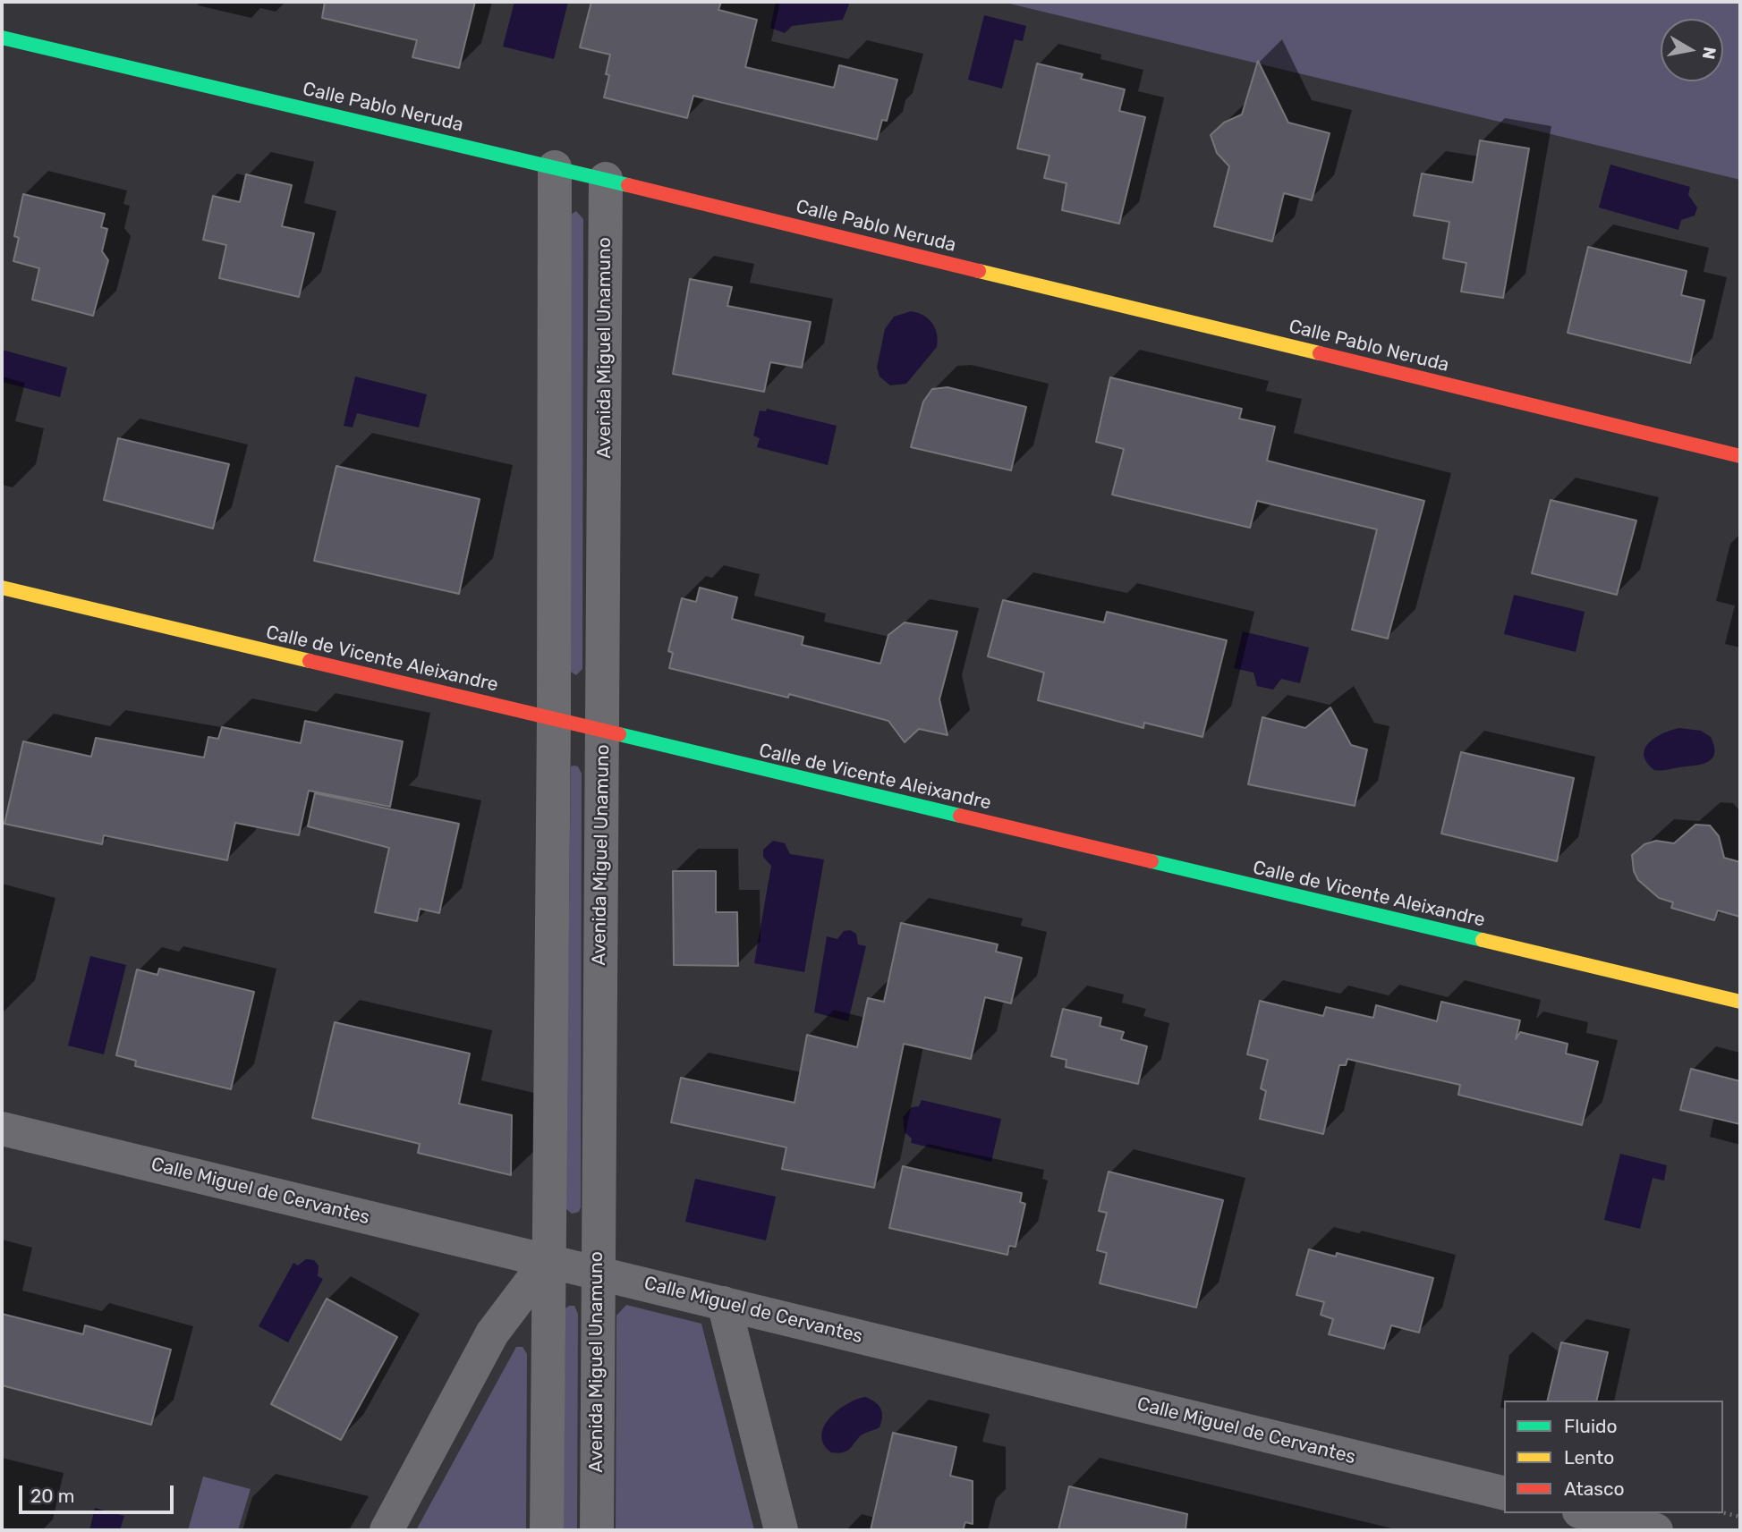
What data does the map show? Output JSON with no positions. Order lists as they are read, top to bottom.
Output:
{
  "streets": {
    "street": [
      "Calle Pablo Neruda",
      "Avenida Miguel Unamuno",
      "Calle de Vicente Aleixandre",
      "Calle Miguel de Cervantes"
    ]
  },
  "crossings": [
    ["Calle Pablo Neruda", "Avenida Miguel Unamuno"],
    ["Avenida Miguel Unamuno", "Calle de Vicente Aleixandre"],
    ["Avenida Miguel Unamuno", "Calle Miguel de Cervantes"]
  ],
  "legend": ["Fluido", "Lento", "Atasco"],
  "scale_bar": "20 m",
  "north": "right"
}
